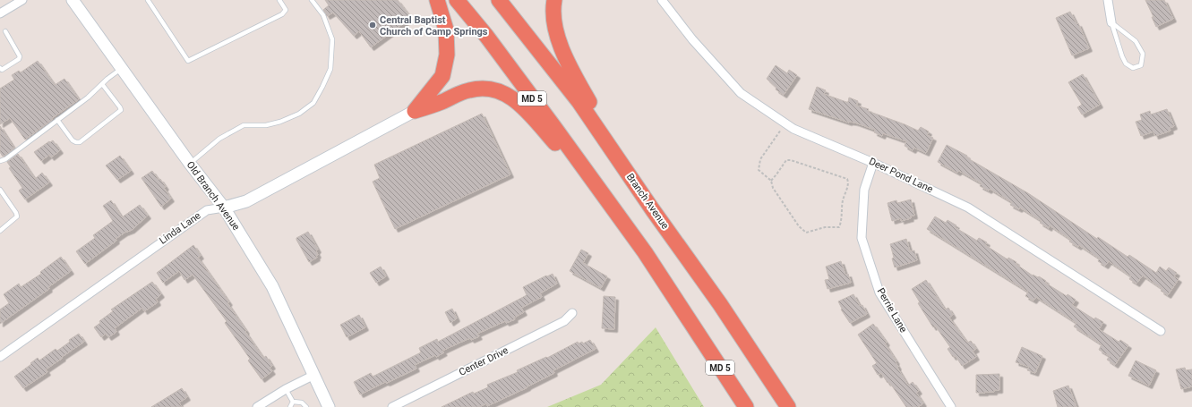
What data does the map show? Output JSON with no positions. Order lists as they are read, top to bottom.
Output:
{
  "streets": {
    "highway": ["MD 5", "Branch Avenue"],
    "street": [
      "Deer Pond Lane",
      "Old Branch Avenue",
      "Linda Lane",
      "Perrie Lane",
      "Center Drive"
    ]
  },
  "crossings": [
    ["Deer Pond Lane", "Perrie Lane"],
    ["Old Branch Avenue", "Linda Lane"]
  ],
  "places": ["Central Baptist Church of Camp Springs"]
}
